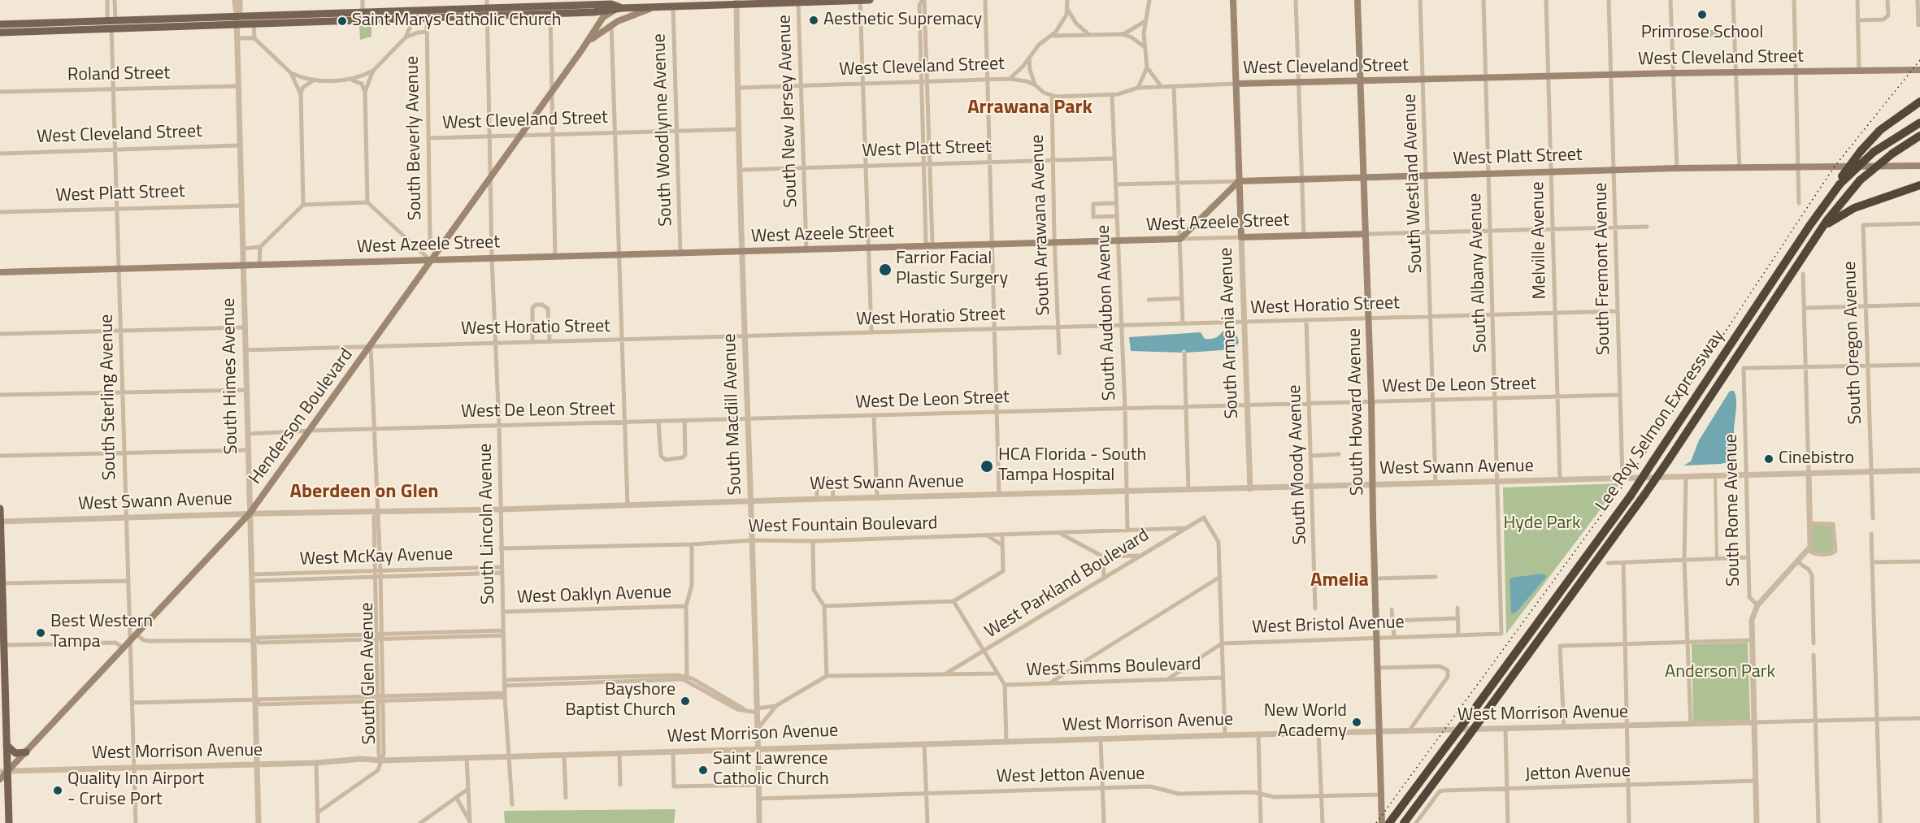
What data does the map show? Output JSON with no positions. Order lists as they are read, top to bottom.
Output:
{
  "streets": {
    "highway": ["Lee Roy Selmon Expressway"],
    "main road": [
      "West Cleveland Street",
      "West Platt Street",
      "West Azeele Street",
      "South Armenia Avenue",
      "South Howard Avenue",
      "Henderson Boulevard"
    ],
    "street": [
      "Roland Street",
      "South New Jersey Avenue",
      "South Woodlynne Avenue",
      "South Beverly Avenue",
      "South Westland Avenue",
      "South Arrawana Avenue",
      "Melville Avenue",
      "South Fremont Avenue",
      "South Albany Avenue",
      "West Horatio Street",
      "South Audubon Avenue",
      "South Oregon Avenue",
      "South Himes Avenue",
      "West De Leon Street",
      "South Sterling Avenue",
      "South Macdill Avenue",
      "South Moody Avenue",
      "West Swann Avenue",
      "South Rome Avenue",
      "South Lincoln Avenue",
      "West Fountain Boulevard",
      "West McKay Avenue",
      "West Parkland Boulevard",
      "West Oaklyn Avenue",
      "West Bristol Avenue",
      "West Simms Boulevard",
      "South Glen Avenue",
      "West Morrison Avenue",
      "Jetton Avenue",
      "West Jetton Avenue"
    ]
  },
  "crossings": [
    ["West Cleveland Street", "South New Jersey Avenue"],
    ["West Cleveland Street", "South Woodlynne Avenue"],
    ["West Cleveland Street", "South Beverly Avenue"],
    ["West Cleveland Street", "South Westland Avenue"],
    ["West Cleveland Street", "South Arrawana Avenue"],
    ["West Cleveland Street", "Melville Avenue"],
    ["West Cleveland Street", "South Fremont Avenue"],
    ["West Cleveland Street", "South Albany Avenue"],
    ["West Cleveland Street", "South Audubon Avenue"],
    ["West Cleveland Street", "South Armenia Avenue"],
    ["West Cleveland Street", "South Himes Avenue"],
    ["West Cleveland Street", "South Sterling Avenue"],
    ["West Cleveland Street", "South Howard Avenue"],
    ["West Cleveland Street", "South Macdill Avenue"],
    ["West Cleveland Street", "Henderson Boulevard"],
    ["West Cleveland Street", "South Lincoln Avenue"],
    ["Roland Street", "South Himes Avenue"],
    ["Roland Street", "South Sterling Avenue"],
    ["South New Jersey Avenue", "West Platt Street"],
    ["South New Jersey Avenue", "West Azeele Street"],
    ["South Woodlynne Avenue", "West Azeele Street"],
    ["West Platt Street", "South Westland Avenue"],
    ["West Platt Street", "South Arrawana Avenue"],
    ["West Platt Street", "Melville Avenue"],
    ["West Platt Street", "South Fremont Avenue"],
    ["West Platt Street", "South Albany Avenue"],
    ["West Platt Street", "South Audubon Avenue"],
    ["West Platt Street", "South Armenia Avenue"],
    ["West Platt Street", "South Himes Avenue"],
    ["West Platt Street", "South Sterling Avenue"],
    ["West Platt Street", "South Howard Avenue"],
    ["West Platt Street", "South Macdill Avenue"],
    ["South Westland Avenue", "West Azeele Street"],
    ["South Westland Avenue", "West Horatio Street"],
    ["South Westland Avenue", "West De Leon Street"],
    ["South Westland Avenue", "West Swann Avenue"],
    ["West Azeele Street", "South Arrawana Avenue"],
    ["West Azeele Street", "Melville Avenue"],
    ["West Azeele Street", "South Fremont Avenue"],
    ["West Azeele Street", "South Albany Avenue"],
    ["West Azeele Street", "South Audubon Avenue"],
    ["West Azeele Street", "South Armenia Avenue"],
    ["West Azeele Street", "South Himes Avenue"],
    ["West Azeele Street", "South Sterling Avenue"],
    ["West Azeele Street", "South Howard Avenue"],
    ["West Azeele Street", "South Macdill Avenue"],
    ["West Azeele Street", "Henderson Boulevard"],
    ["West Azeele Street", "South Lincoln Avenue"],
    ["South Arrawana Avenue", "West Horatio Street"],
    ["Melville Avenue", "West Horatio Street"],
    ["Melville Avenue", "West De Leon Street"],
    ["Melville Avenue", "West Swann Avenue"],
    ["South Fremont Avenue", "West Horatio Street"],
    ["South Fremont Avenue", "West De Leon Street"],
    ["South Fremont Avenue", "West Swann Avenue"],
    ["South Albany Avenue", "West Horatio Street"],
    ["South Albany Avenue", "West De Leon Street"],
    ["South Albany Avenue", "West Swann Avenue"],
    ["South Albany Avenue", "West Bristol Avenue"],
    ["West Horatio Street", "South Audubon Avenue"],
    ["West Horatio Street", "South Armenia Avenue"],
    ["West Horatio Street", "South Himes Avenue"],
    ["West Horatio Street", "South Howard Avenue"],
    ["West Horatio Street", "South Macdill Avenue"],
    ["West Horatio Street", "Henderson Boulevard"],
    ["West Horatio Street", "South Moody Avenue"],
    ["West Horatio Street", "South Lincoln Avenue"],
    ["West Horatio Street", "South Glen Avenue"],
    ["South Audubon Avenue", "West De Leon Street"],
    ["South Audubon Avenue", "West Swann Avenue"],
    ["South Audubon Avenue", "West Fountain Boulevard"],
    ["South Armenia Avenue", "West De Leon Street"],
    ["South Armenia Avenue", "West Swann Avenue"],
    ["South Oregon Avenue", "West Swann Avenue"],
    ["South Himes Avenue", "West De Leon Street"],
    ["South Himes Avenue", "Henderson Boulevard"],
    ["South Himes Avenue", "West Swann Avenue"],
    ["South Himes Avenue", "West McKay Avenue"],
    ["South Himes Avenue", "West Morrison Avenue"],
    ["West De Leon Street", "South Howard Avenue"],
    ["West De Leon Street", "South Macdill Avenue"],
    ["West De Leon Street", "Henderson Boulevard"],
    ["West De Leon Street", "South Moody Avenue"],
    ["West De Leon Street", "South Lincoln Avenue"],
    ["West De Leon Street", "South Glen Avenue"],
    ["South Sterling Avenue", "Henderson Boulevard"],
    ["South Sterling Avenue", "West Swann Avenue"],
    ["South Sterling Avenue", "West Morrison Avenue"],
    ["South Howard Avenue", "West Swann Avenue"],
    ["South Howard Avenue", "West Bristol Avenue"],
    ["South Howard Avenue", "West Morrison Avenue"],
    ["South Howard Avenue", "West Jetton Avenue"],
    ["South Macdill Avenue", "West Swann Avenue"],
    ["South Macdill Avenue", "West Fountain Boulevard"],
    ["South Macdill Avenue", "West Parkland Boulevard"],
    ["South Macdill Avenue", "West Morrison Avenue"],
    ["South Macdill Avenue", "West Jetton Avenue"],
    ["Henderson Boulevard", "West Swann Avenue"],
    ["Henderson Boulevard", "South Lincoln Avenue"],
    ["Henderson Boulevard", "South Glen Avenue"],
    ["Henderson Boulevard", "West Morrison Avenue"],
    ["South Moody Avenue", "West Swann Avenue"],
    ["West Swann Avenue", "South Rome Avenue"],
    ["West Swann Avenue", "South Lincoln Avenue"],
    ["West Swann Avenue", "South Glen Avenue"],
    ["South Rome Avenue", "West Morrison Avenue"],
    ["South Rome Avenue", "Jetton Avenue"],
    ["South Lincoln Avenue", "West Fountain Boulevard"],
    ["South Lincoln Avenue", "West McKay Avenue"],
    ["South Lincoln Avenue", "West Parkland Boulevard"],
    ["South Lincoln Avenue", "West Oaklyn Avenue"],
    ["South Lincoln Avenue", "West Morrison Avenue"],
    ["West Fountain Boulevard", "West Parkland Boulevard"],
    ["West McKay Avenue", "South Glen Avenue"],
    ["South Glen Avenue", "West Morrison Avenue"]
  ],
  "districts": ["Arrawana Park", "Aberdeen on Glen", "Amelia"],
  "parks": ["Hyde Park", "Anderson Park"],
  "places": [
    "Primrose School",
    "Aesthetic Supremacy",
    "Saint Marys Catholic Church",
    "Farrior Facial Plastic Surgery",
    "Cinebistro",
    "HCA Florida - South Tampa Hospital",
    "Best Western Tampa",
    "Bayshore Baptist Church",
    "New World Academy",
    "Saint Lawrence Catholic Church",
    "Quality Inn Airport - Cruise Port"
  ]
}
